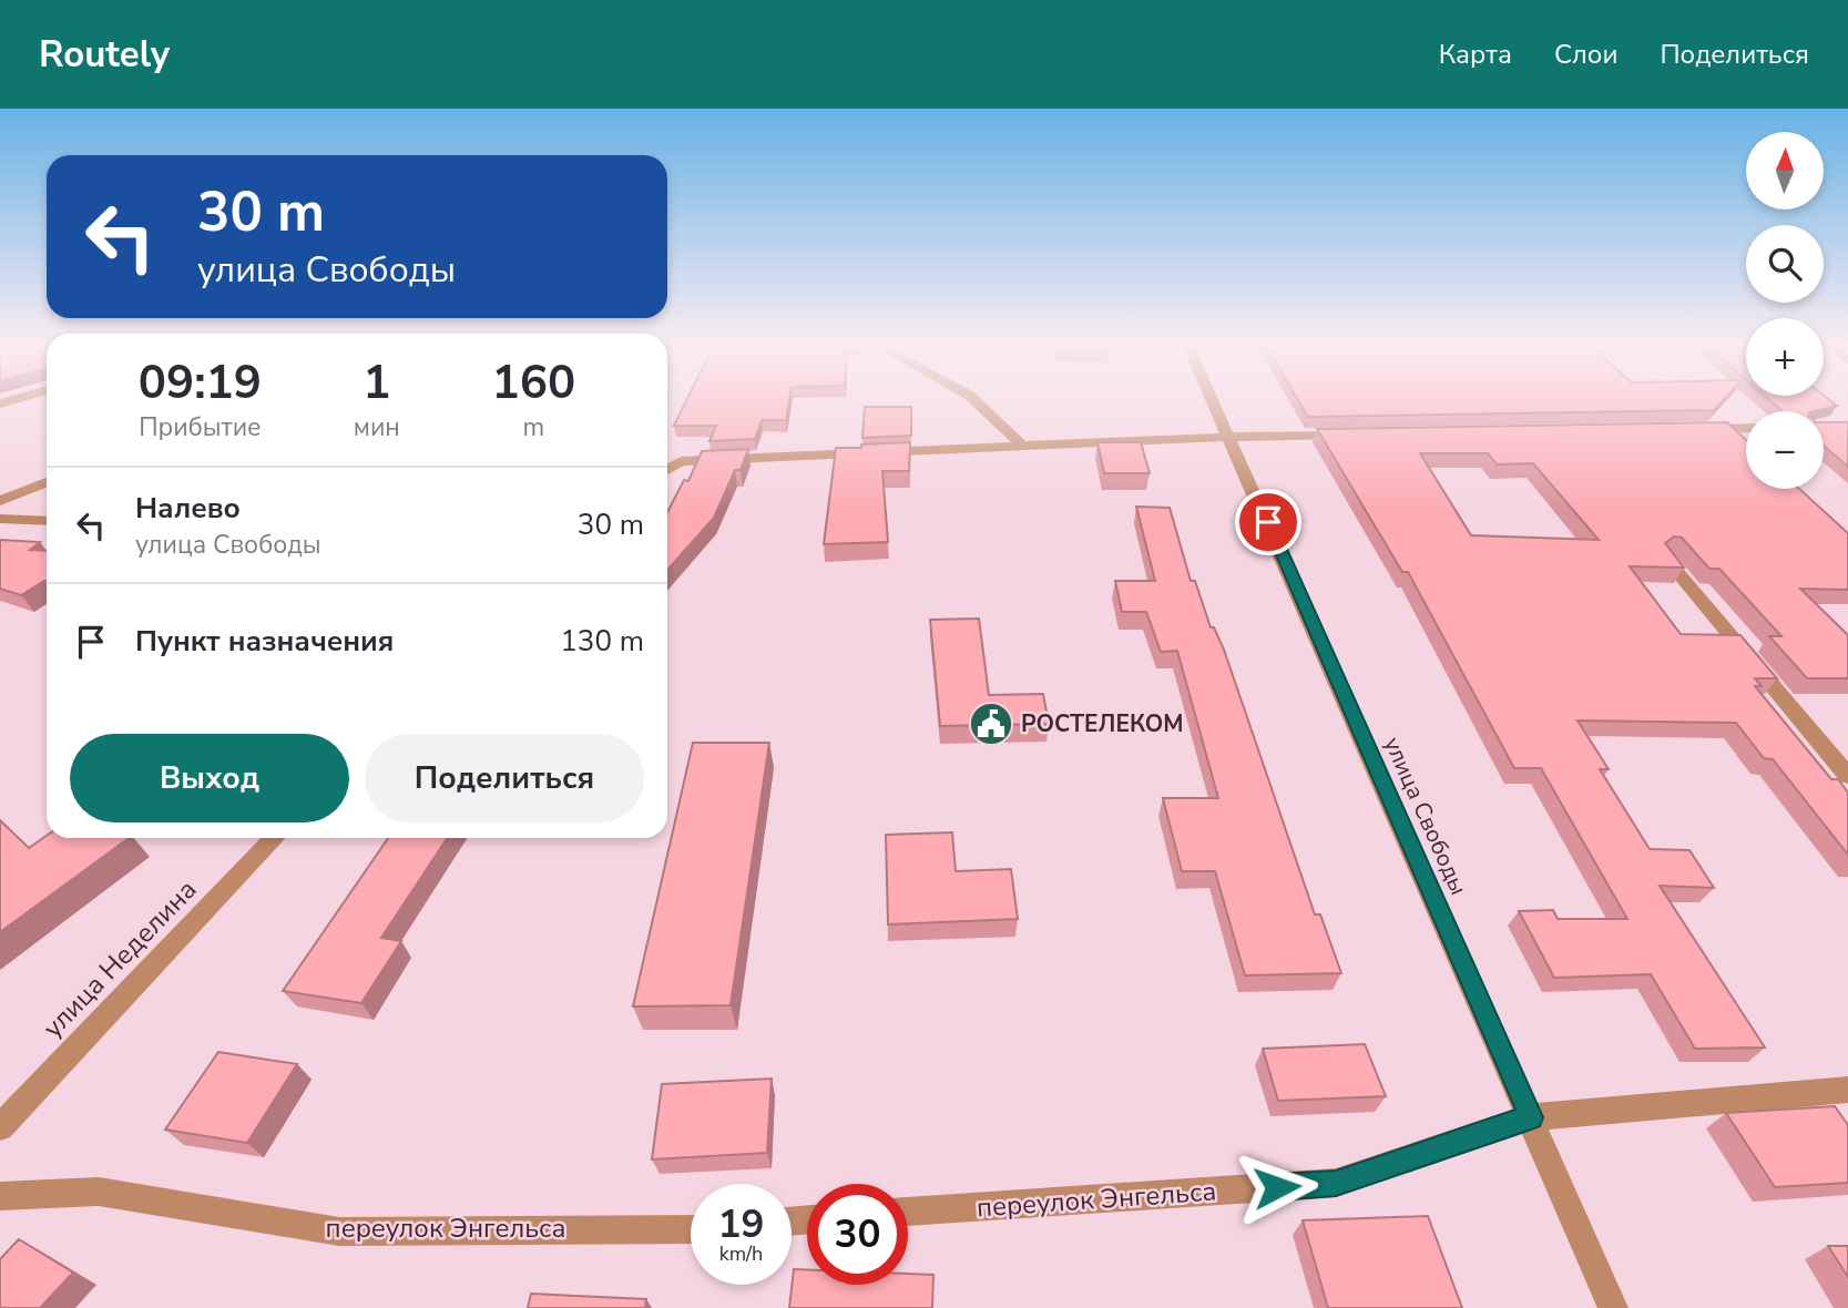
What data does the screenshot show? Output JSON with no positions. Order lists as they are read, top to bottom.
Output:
{
  "streets": {
    "street": ["улица Свободы", "улица Неделина", "переулок Энгельса"]
  },
  "crossings": [
    ["улица Свободы", "переулок Энгельса"]
  ],
  "places": {
    "public building": ["РОСТЕЛЕКОМ"]
  },
  "north": "top",
  "page": {
    "header": "Routely",
    "nav": ["Карта", "Слои", "Поделиться"],
    "map_buttons": ["+", "−"],
    "turn": ["30 m", "улица Свободы"],
    "eta": [
      "09:19",
      "Прибытие",
      "1",
      "мин",
      "160",
      "m"
    ],
    "list": [
      {
        "name": "Налево",
        "note": "улица Свободы",
        "value": "30 m"
      },
      {
        "name": "Пункт назначения",
        "value": "130 m"
      }
    ],
    "buttons": ["Выход", "Поделиться"],
    "speed": "19 km/h",
    "limit": "30"
  }
}
